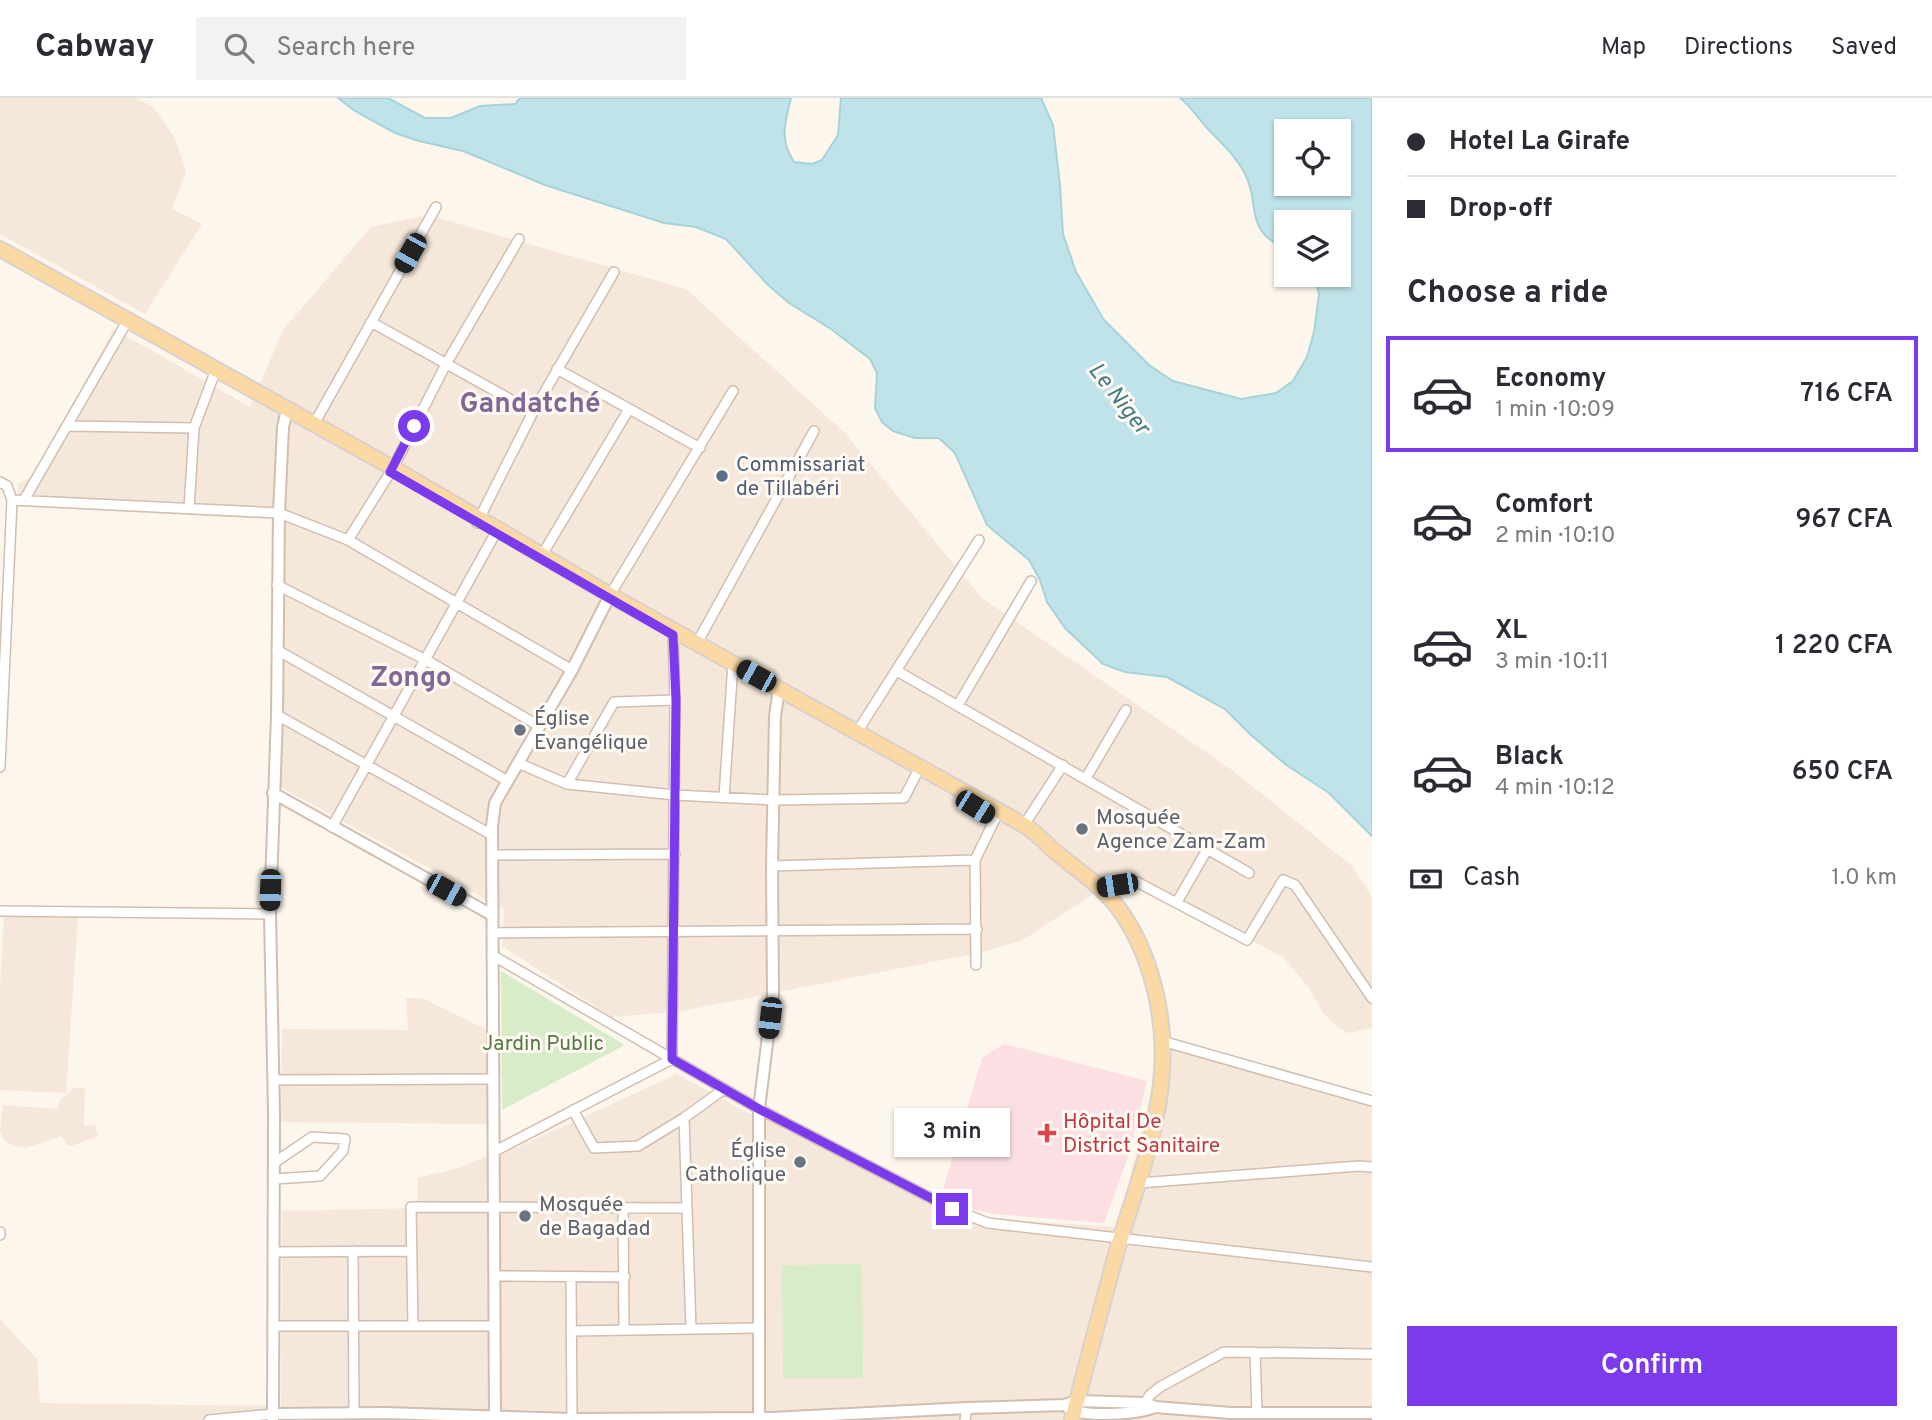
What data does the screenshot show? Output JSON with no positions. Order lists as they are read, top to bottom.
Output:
{
  "districts": ["Gandatché", "Zongo"],
  "water": ["Le Niger"],
  "parks": ["Jardin Public"],
  "places": {
    "other": [
      "Commissariat de Tillabéri",
      "Église Evangélique",
      "Mosquée Agence Zam-Zam",
      "Église Catholique",
      "Mosquée de Bagadad"
    ],
    "health": ["Hôpital De District Sanitaire"]
  },
  "page": {
    "header": "Cabway",
    "search": "Search here",
    "nav": ["Map", "Directions", "Saved"],
    "banner": ["Hotel La Girafe", "Drop-off"],
    "heading": "Choose a ride",
    "list": [
      {
        "name": "Economy",
        "note": "1 min · 10:09",
        "value": "716 CFA"
      },
      {
        "name": "Comfort",
        "note": "2 min · 10:10",
        "value": "967 CFA"
      },
      {
        "name": "XL",
        "note": "3 min · 10:11",
        "value": "1 220 CFA"
      },
      {
        "name": "Black",
        "note": "4 min · 10:12",
        "value": "650 CFA"
      }
    ],
    "pay": ["Cash", "1.0 km"],
    "bubble": "3 min",
    "buttons": "Confirm"
  }
}
